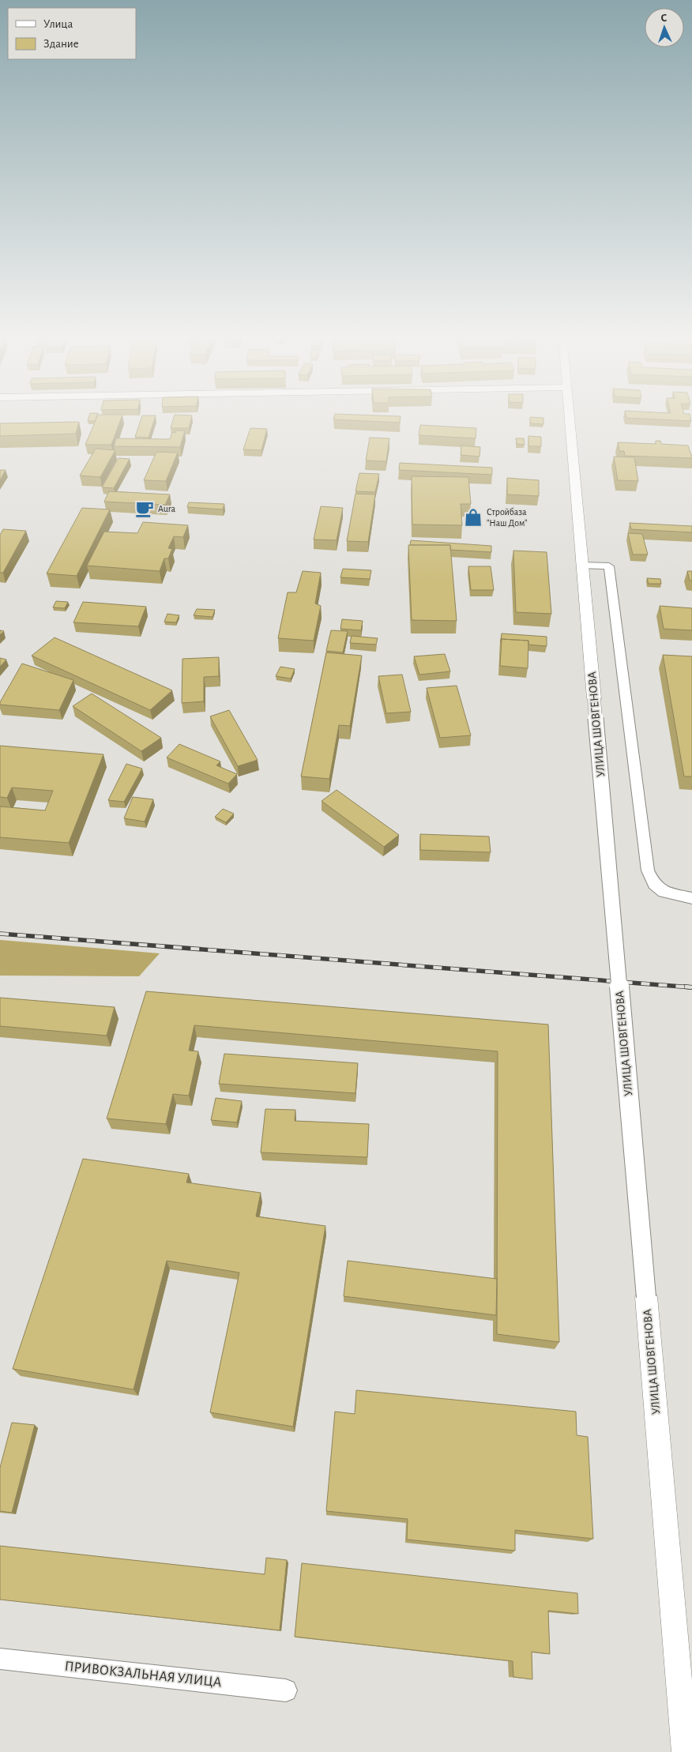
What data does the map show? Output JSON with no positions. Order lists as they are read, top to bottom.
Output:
{
  "streets": {
    "street": ["УЛИЦА ШОВГЕНОВА", "ПРИВОКЗАЛЬНАЯ УЛИЦА"]
  },
  "places": {
    "cafe": ["Aura"],
    "shop": ["Стройбаза \"Наш Дом\""]
  },
  "legend": ["Улица", "Здание"],
  "north": "top"
}
